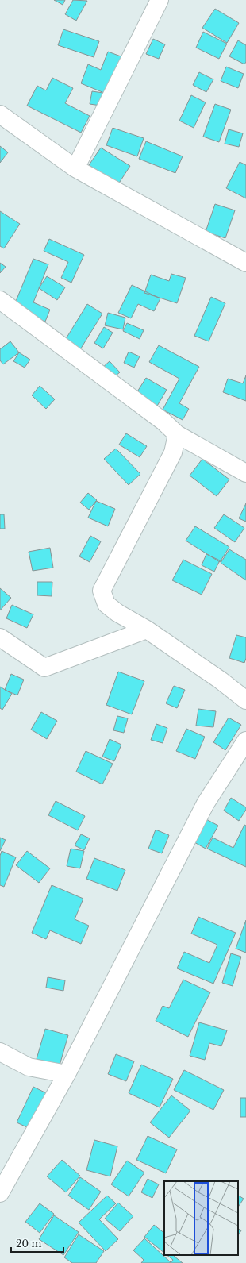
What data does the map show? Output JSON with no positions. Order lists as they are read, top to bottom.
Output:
{
  "scale_bar": "20 m"
}
